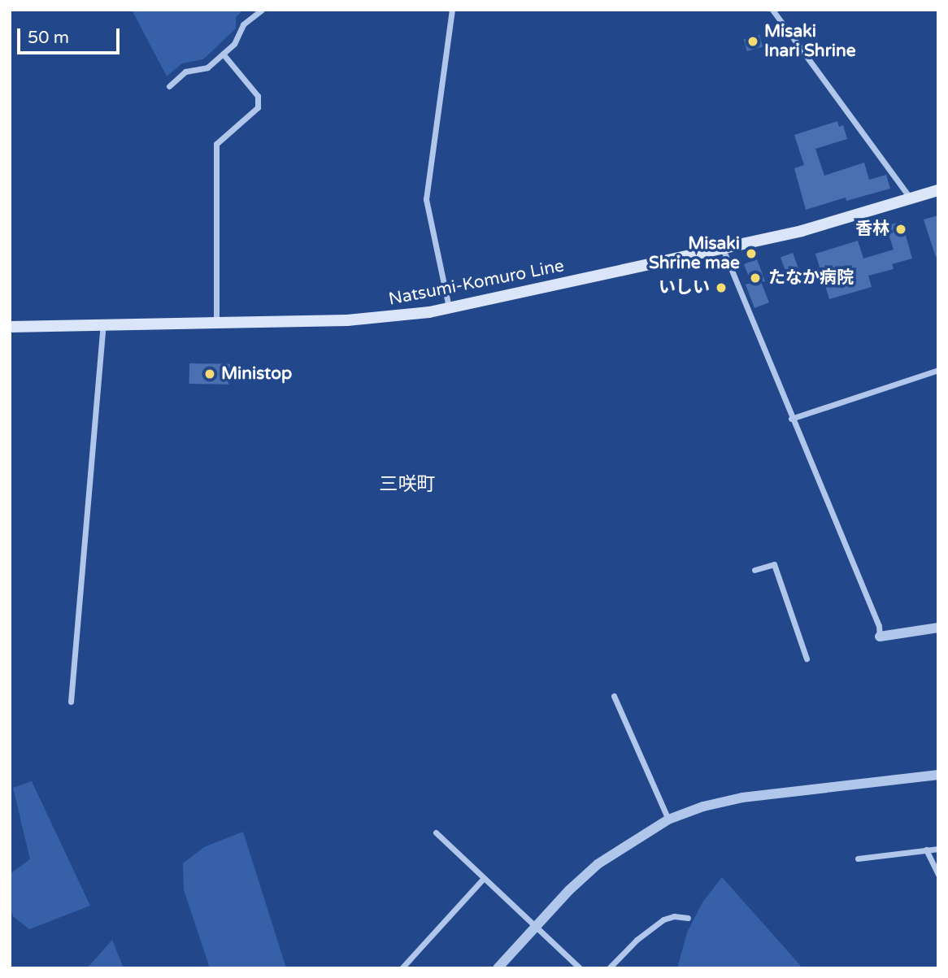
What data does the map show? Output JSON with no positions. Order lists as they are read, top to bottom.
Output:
{
  "streets": {
    "main road": ["Natsumi-Komuro Line"]
  },
  "districts": ["三咲町"],
  "places": [
    "Misaki Inari Shrine",
    "香林",
    "Misaki Shrine mae",
    "たなか病院",
    "いしい",
    "Ministop"
  ],
  "scale_bar": "50 m"
}
